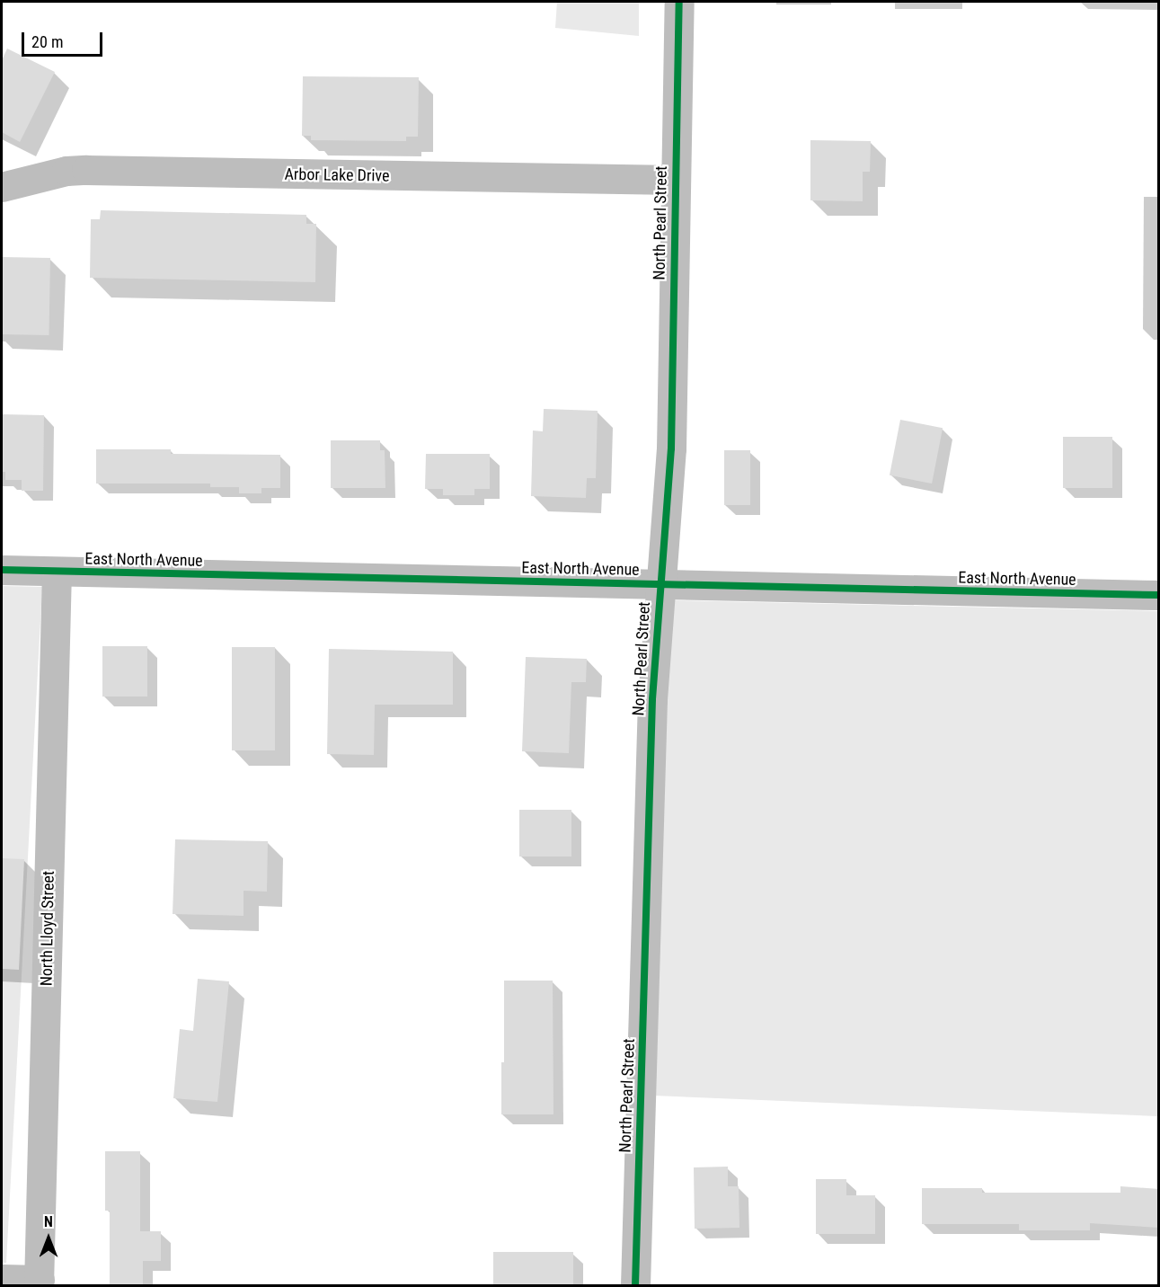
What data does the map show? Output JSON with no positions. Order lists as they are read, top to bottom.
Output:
{
  "streets": {
    "street": [
      "Arbor Lake Drive",
      "North Pearl Street",
      "East North Avenue",
      "North Lloyd Street"
    ]
  },
  "crossings": [
    ["Arbor Lake Drive", "North Pearl Street"],
    ["North Pearl Street", "East North Avenue"],
    ["East North Avenue", "North Lloyd Street"]
  ],
  "scale_bar": "20 m",
  "north": "top"
}
